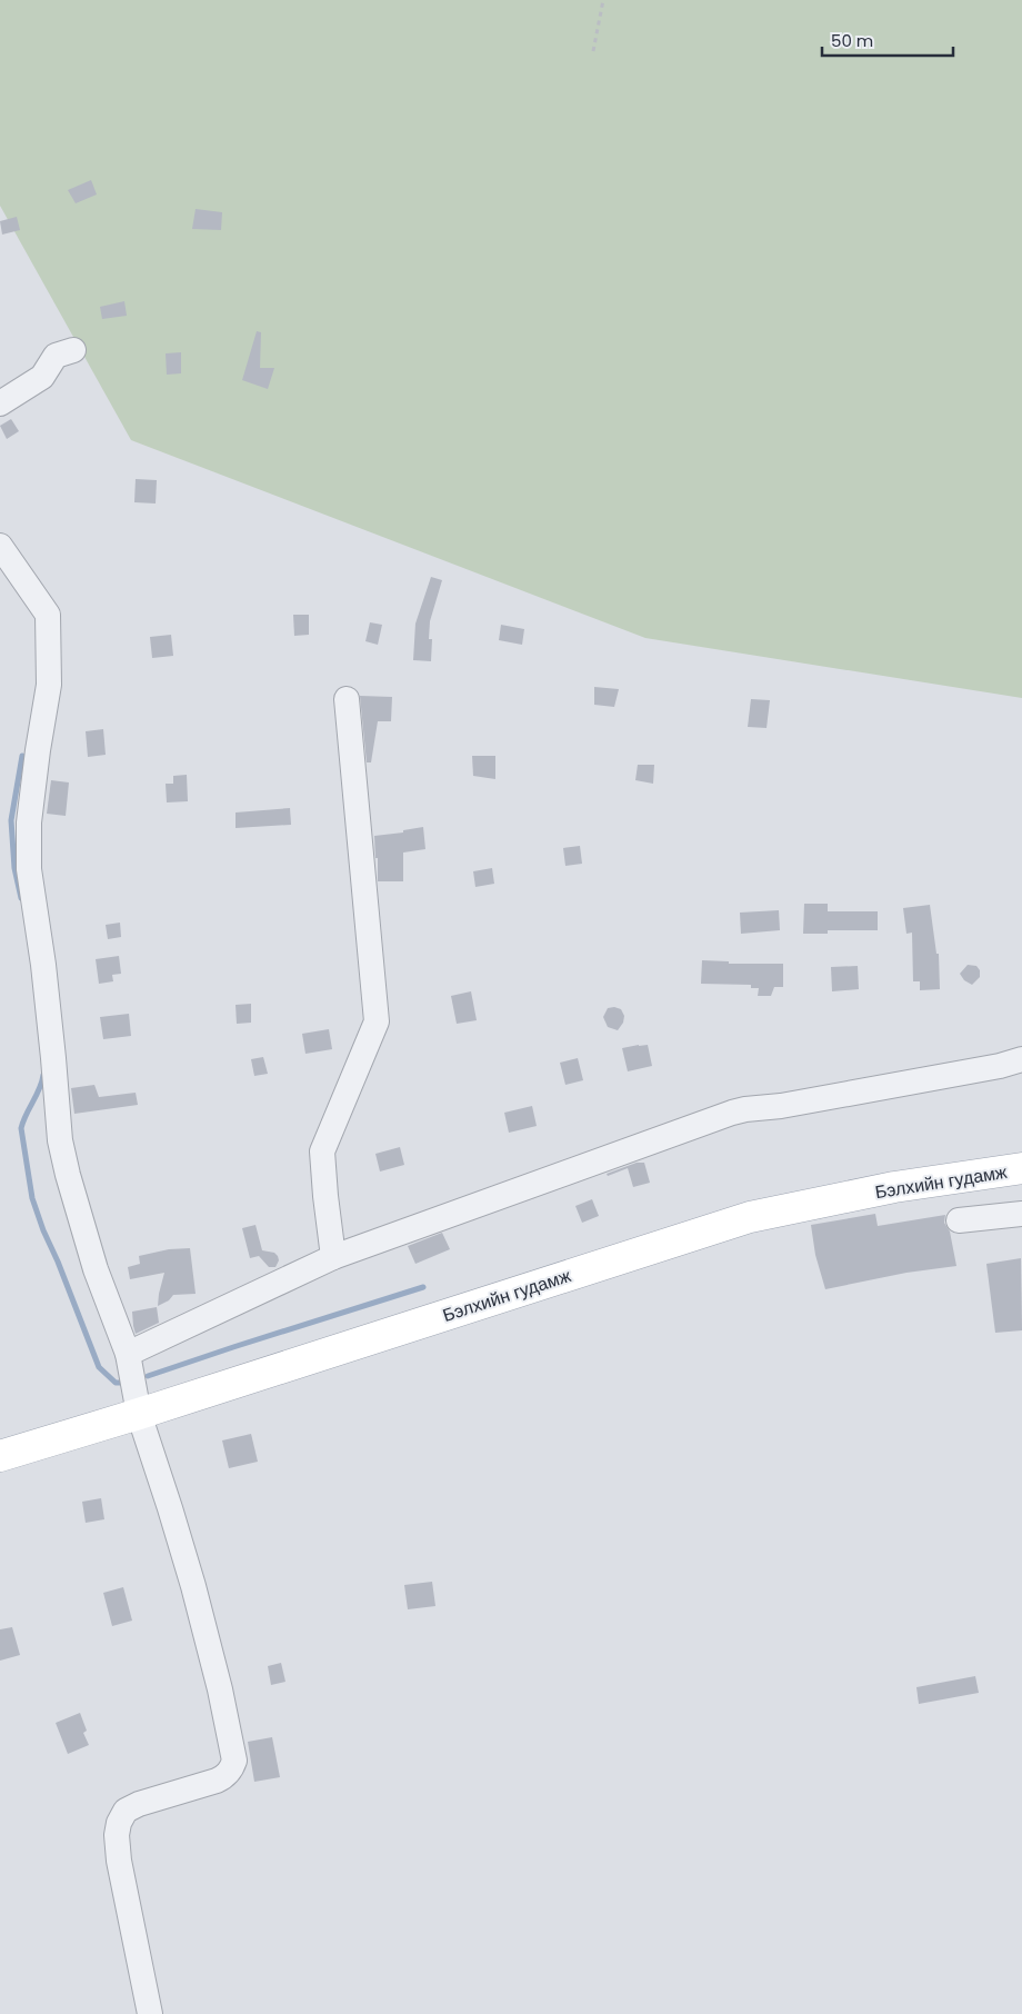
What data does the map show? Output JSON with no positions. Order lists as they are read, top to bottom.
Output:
{
  "streets": {
    "main road": ["Бэлхийн гудамж"]
  },
  "scale_bar": "50 m"
}
